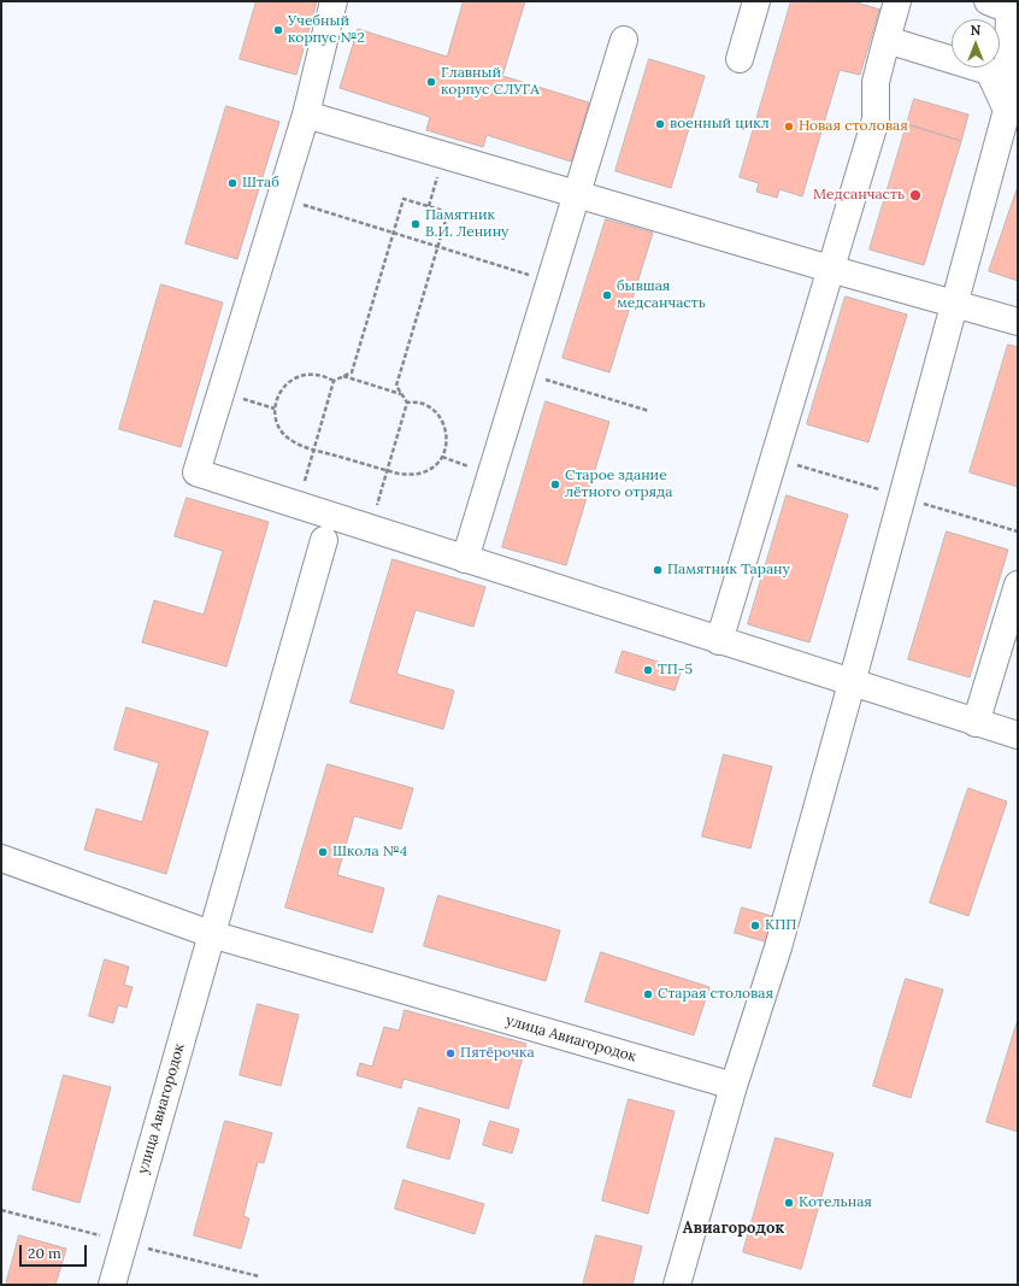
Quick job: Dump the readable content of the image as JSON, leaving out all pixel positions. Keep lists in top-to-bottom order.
{
  "streets": {
    "street": ["улица Авиагородок"]
  },
  "districts": ["Авиагородок"],
  "places": [
    "Учебный корпус №2",
    "Главный корпус СЛУГА",
    "военный цикл",
    "Новая столовая",
    "Штаб",
    "Медсанчасть",
    "Памятник В.И. Ленину",
    "бывшая медсанчасть",
    "Старое здание лётного отряда",
    "Памятник Тарану",
    "ТП-5",
    "Школа №4",
    "КПП",
    "Старая столовая",
    "Пятёрочка",
    "Котельная"
  ],
  "scale_bar": "20 m",
  "north": "top"
}
